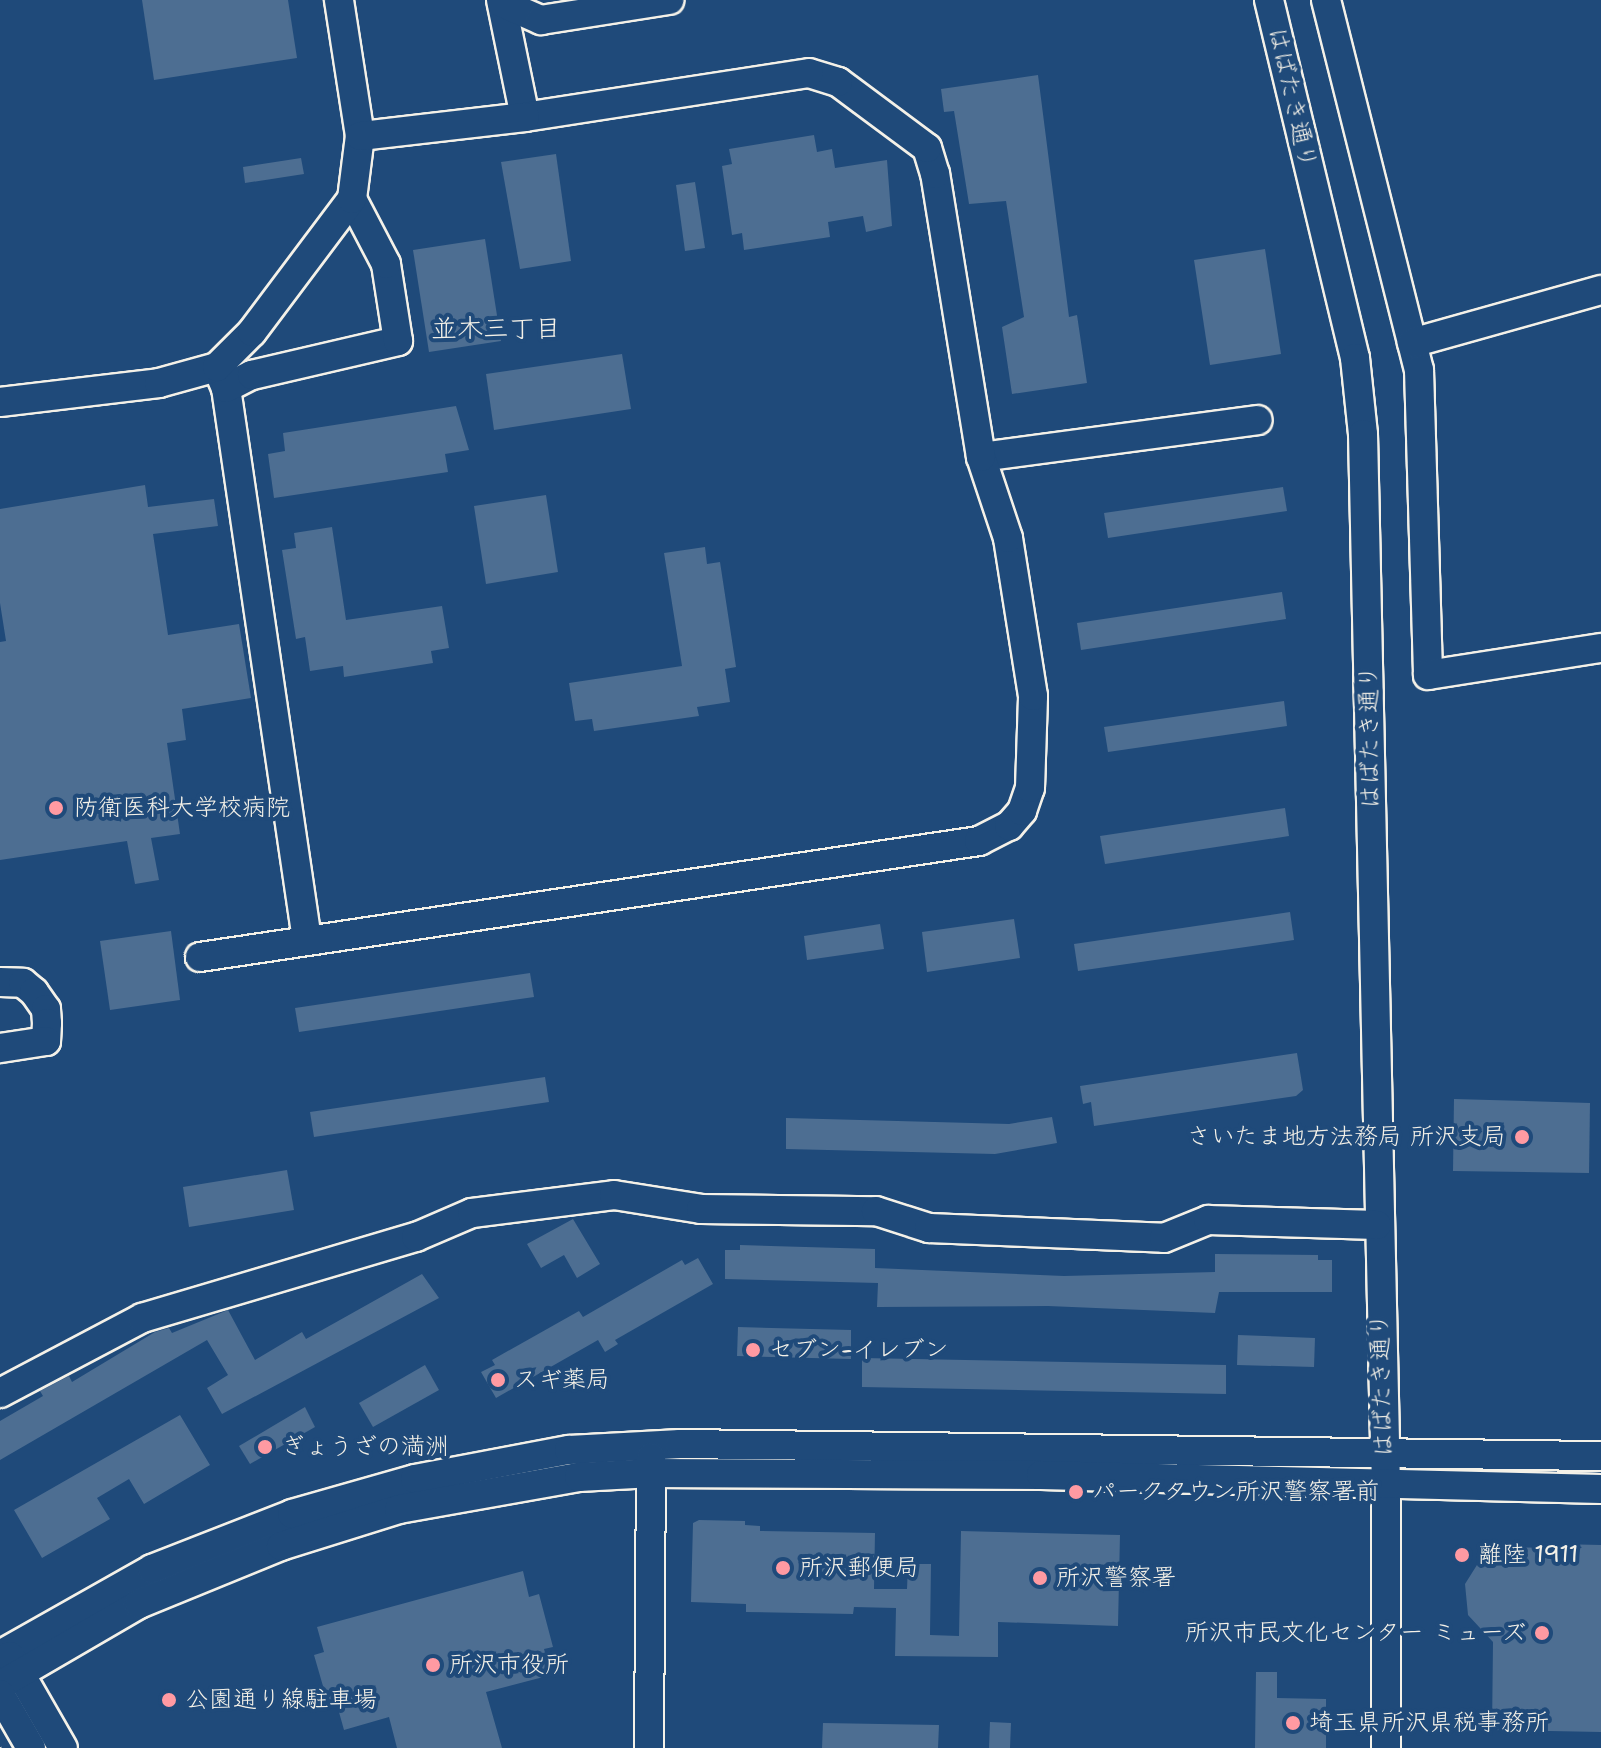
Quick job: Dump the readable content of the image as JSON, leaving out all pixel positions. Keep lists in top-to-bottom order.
{
  "streets": {
    "street": ["はばたき通り"]
  },
  "districts": ["並木三丁目"],
  "places": [
    "防衛医科大学校病院",
    "さいたま地方法務局 所沢支局",
    "セブン-イレブン",
    "スギ薬局",
    "ぎょうざの満洲",
    "パークタウン所沢警察署前",
    "離陸 1911",
    "所沢郵便局",
    "所沢警察署",
    "所沢市民文化センター ミューズ",
    "所沢市役所",
    "公園通り線駐車場",
    "埼玉県所沢県税事務所"
  ]
}
